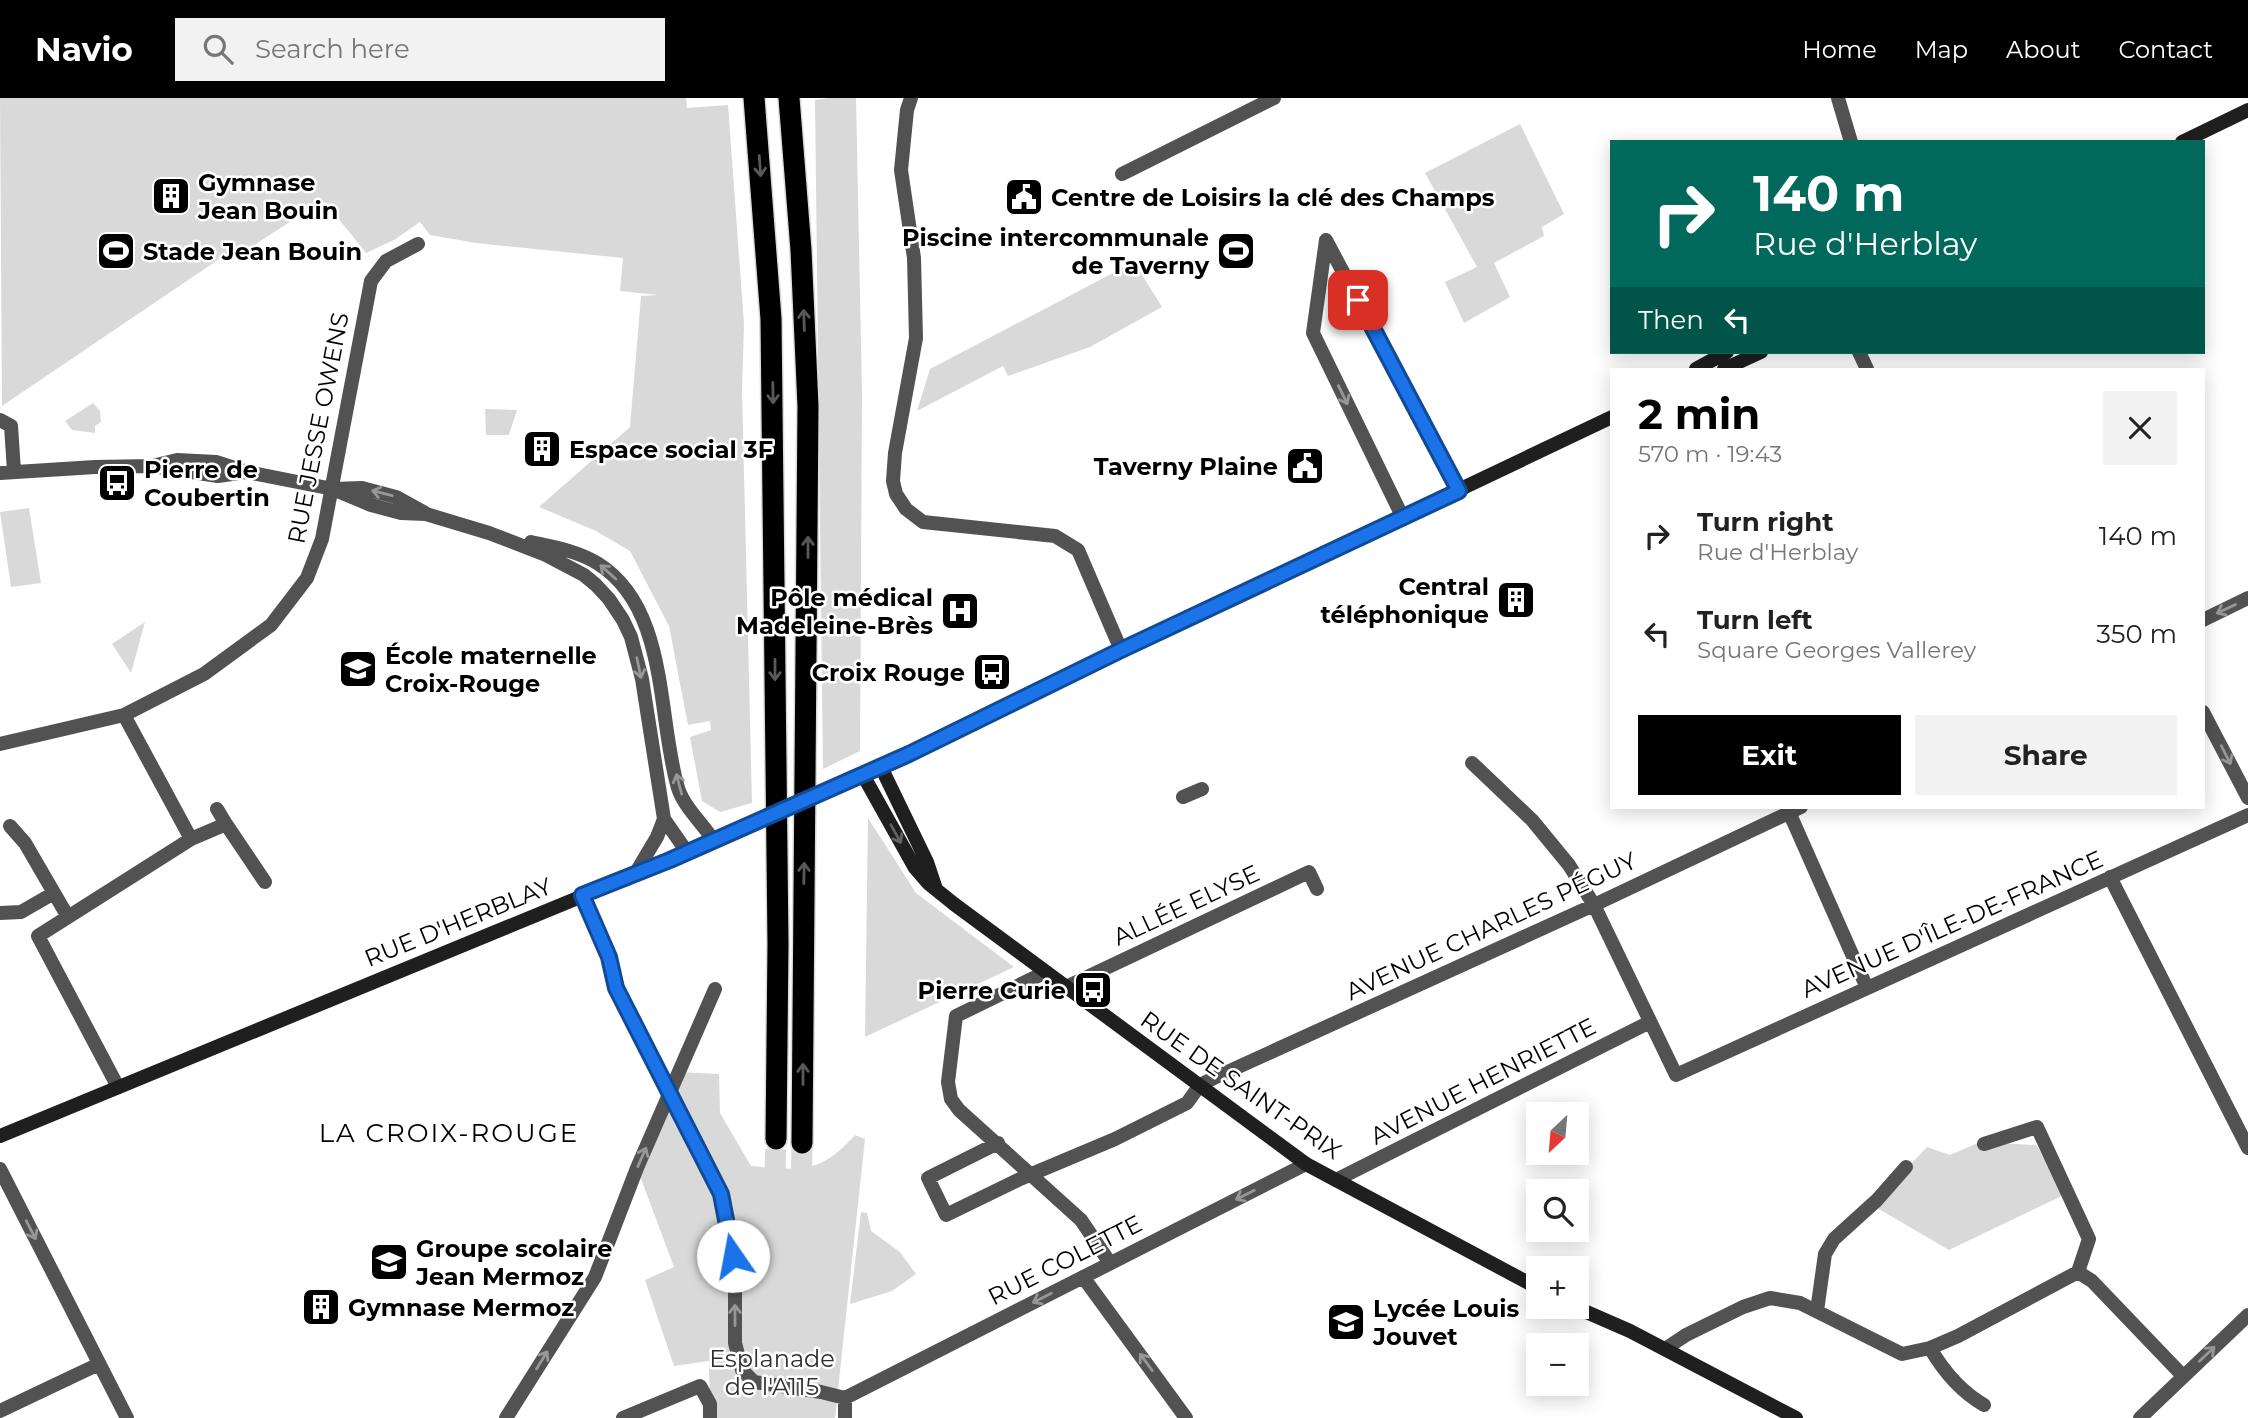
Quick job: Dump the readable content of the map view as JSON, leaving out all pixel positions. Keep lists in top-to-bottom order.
{
  "streets": {
    "main road": ["RUE D'HERBLAY", "RUE DE SAINT-PRIX"],
    "street": [
      "RUE JESSE OWENS",
      "ALLÉE ELYSE",
      "AVENUE D'ÎLE-DE-FRANCE",
      "AVENUE CHARLES PÉGUY",
      "AVENUE HENRIETTE",
      "RUE COLETTE"
    ]
  },
  "crossings": [
    ["ALLÉE ELYSE", "RUE DE SAINT-PRIX"],
    ["RUE D'HERBLAY", "RUE DE SAINT-PRIX"],
    ["AVENUE D'ÎLE-DE-FRANCE", "AVENUE HENRIETTE"],
    ["AVENUE CHARLES PÉGUY", "RUE DE SAINT-PRIX"],
    ["AVENUE HENRIETTE", "RUE DE SAINT-PRIX"],
    ["RUE DE SAINT-PRIX", "RUE COLETTE"]
  ],
  "one_way": ["RUE COLETTE"],
  "districts": ["LA CROIX-ROUGE"],
  "parks": ["Esplanade de l'A115"],
  "places": {
    "building": [
      "Gymnase Jean Bouin",
      "Espace social 3F",
      "Central téléphonique",
      "Gymnase Mermoz"
    ],
    "public building": ["Centre de Loisirs la clé des Champs", "Taverny Plaine"],
    "sports": ["Stade Jean Bouin", "Piscine intercommunale de Taverny"],
    "bus stop": ["Pierre de Coubertin", "Croix Rouge", "Pierre Curie"],
    "hospital": ["Pôle médical Madeleine-Brès"],
    "school or university": ["École maternelle Croix-Rouge", "Groupe scolaire Jean Mermoz", "Lycée Louis Jouvet"]
  },
  "north": "bottom left",
  "page": {
    "header": "Navio",
    "search": "Search here",
    "nav": [
      "Home",
      "Map",
      "About",
      "Contact"
    ],
    "turn": ["140 m", "Rue d'Herblay"],
    "then": "Then",
    "heading": ["2 min", "570 m · 19:43"],
    "list": [
      {
        "name": "Turn right",
        "note": "Rue d'Herblay",
        "value": "140 m"
      },
      {
        "name": "Turn left",
        "note": "Square Georges Vallerey",
        "value": "350 m"
      }
    ],
    "buttons": ["Exit", "Share"],
    "map_buttons": ["+", "−"]
  }
}
